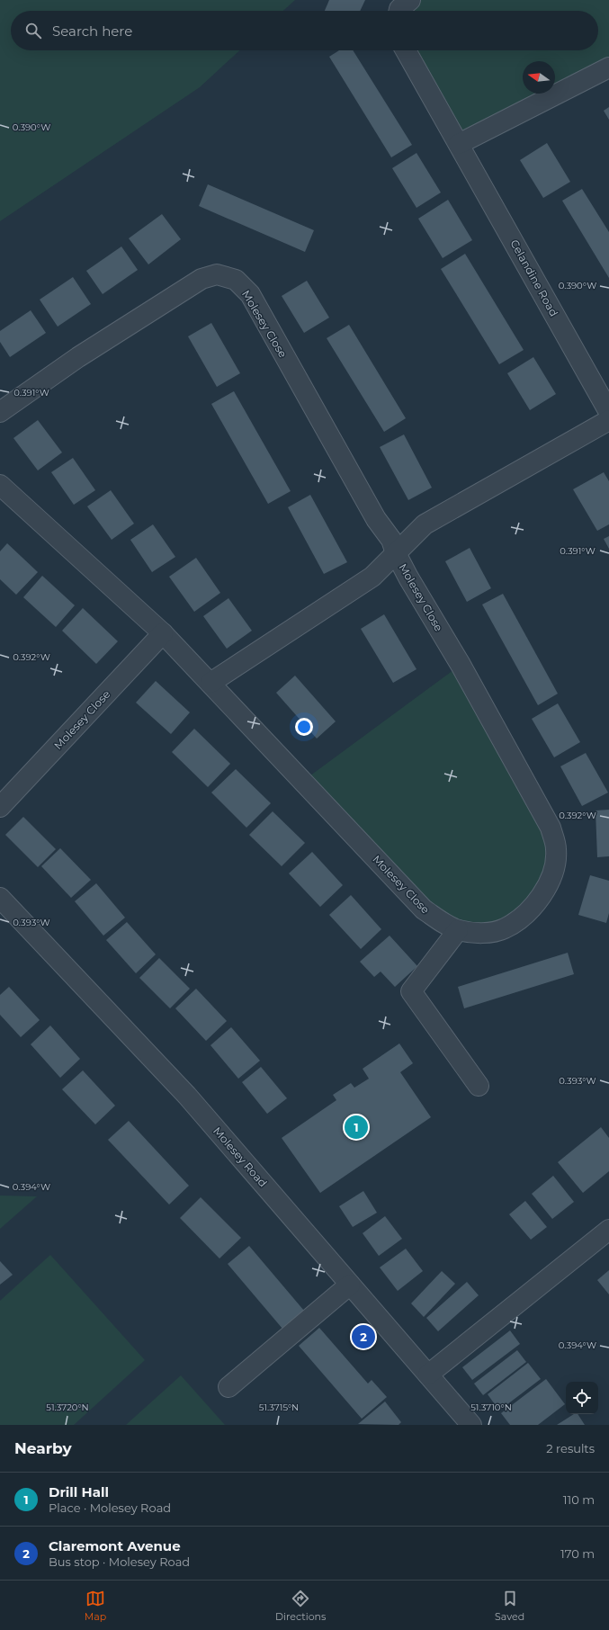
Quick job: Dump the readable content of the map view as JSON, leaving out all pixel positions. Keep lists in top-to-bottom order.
{
  "streets": {
    "street": ["Celandine Road", "Molesey Close", "Molesey Road"]
  },
  "north": "left",
  "page": {
    "search": "Search here",
    "pins": ["1", "2"],
    "heading": ["Nearby", "2 results"],
    "list": [
      {
        "mark": "1",
        "name": "Drill Hall",
        "note": "Place · Molesey Road",
        "value": "110 m"
      },
      {
        "mark": "2",
        "name": "Claremont Avenue",
        "note": "Bus stop · Molesey Road",
        "value": "170 m"
      }
    ],
    "nav": ["Map", "Directions", "Saved"]
  },
  "coordinates": [
    "0.390°W",
    "0.391°W",
    "0.392°W",
    "0.393°W",
    "0.394°W",
    "51.3720°N",
    "51.3715°N",
    "51.3710°N"
  ]
}
